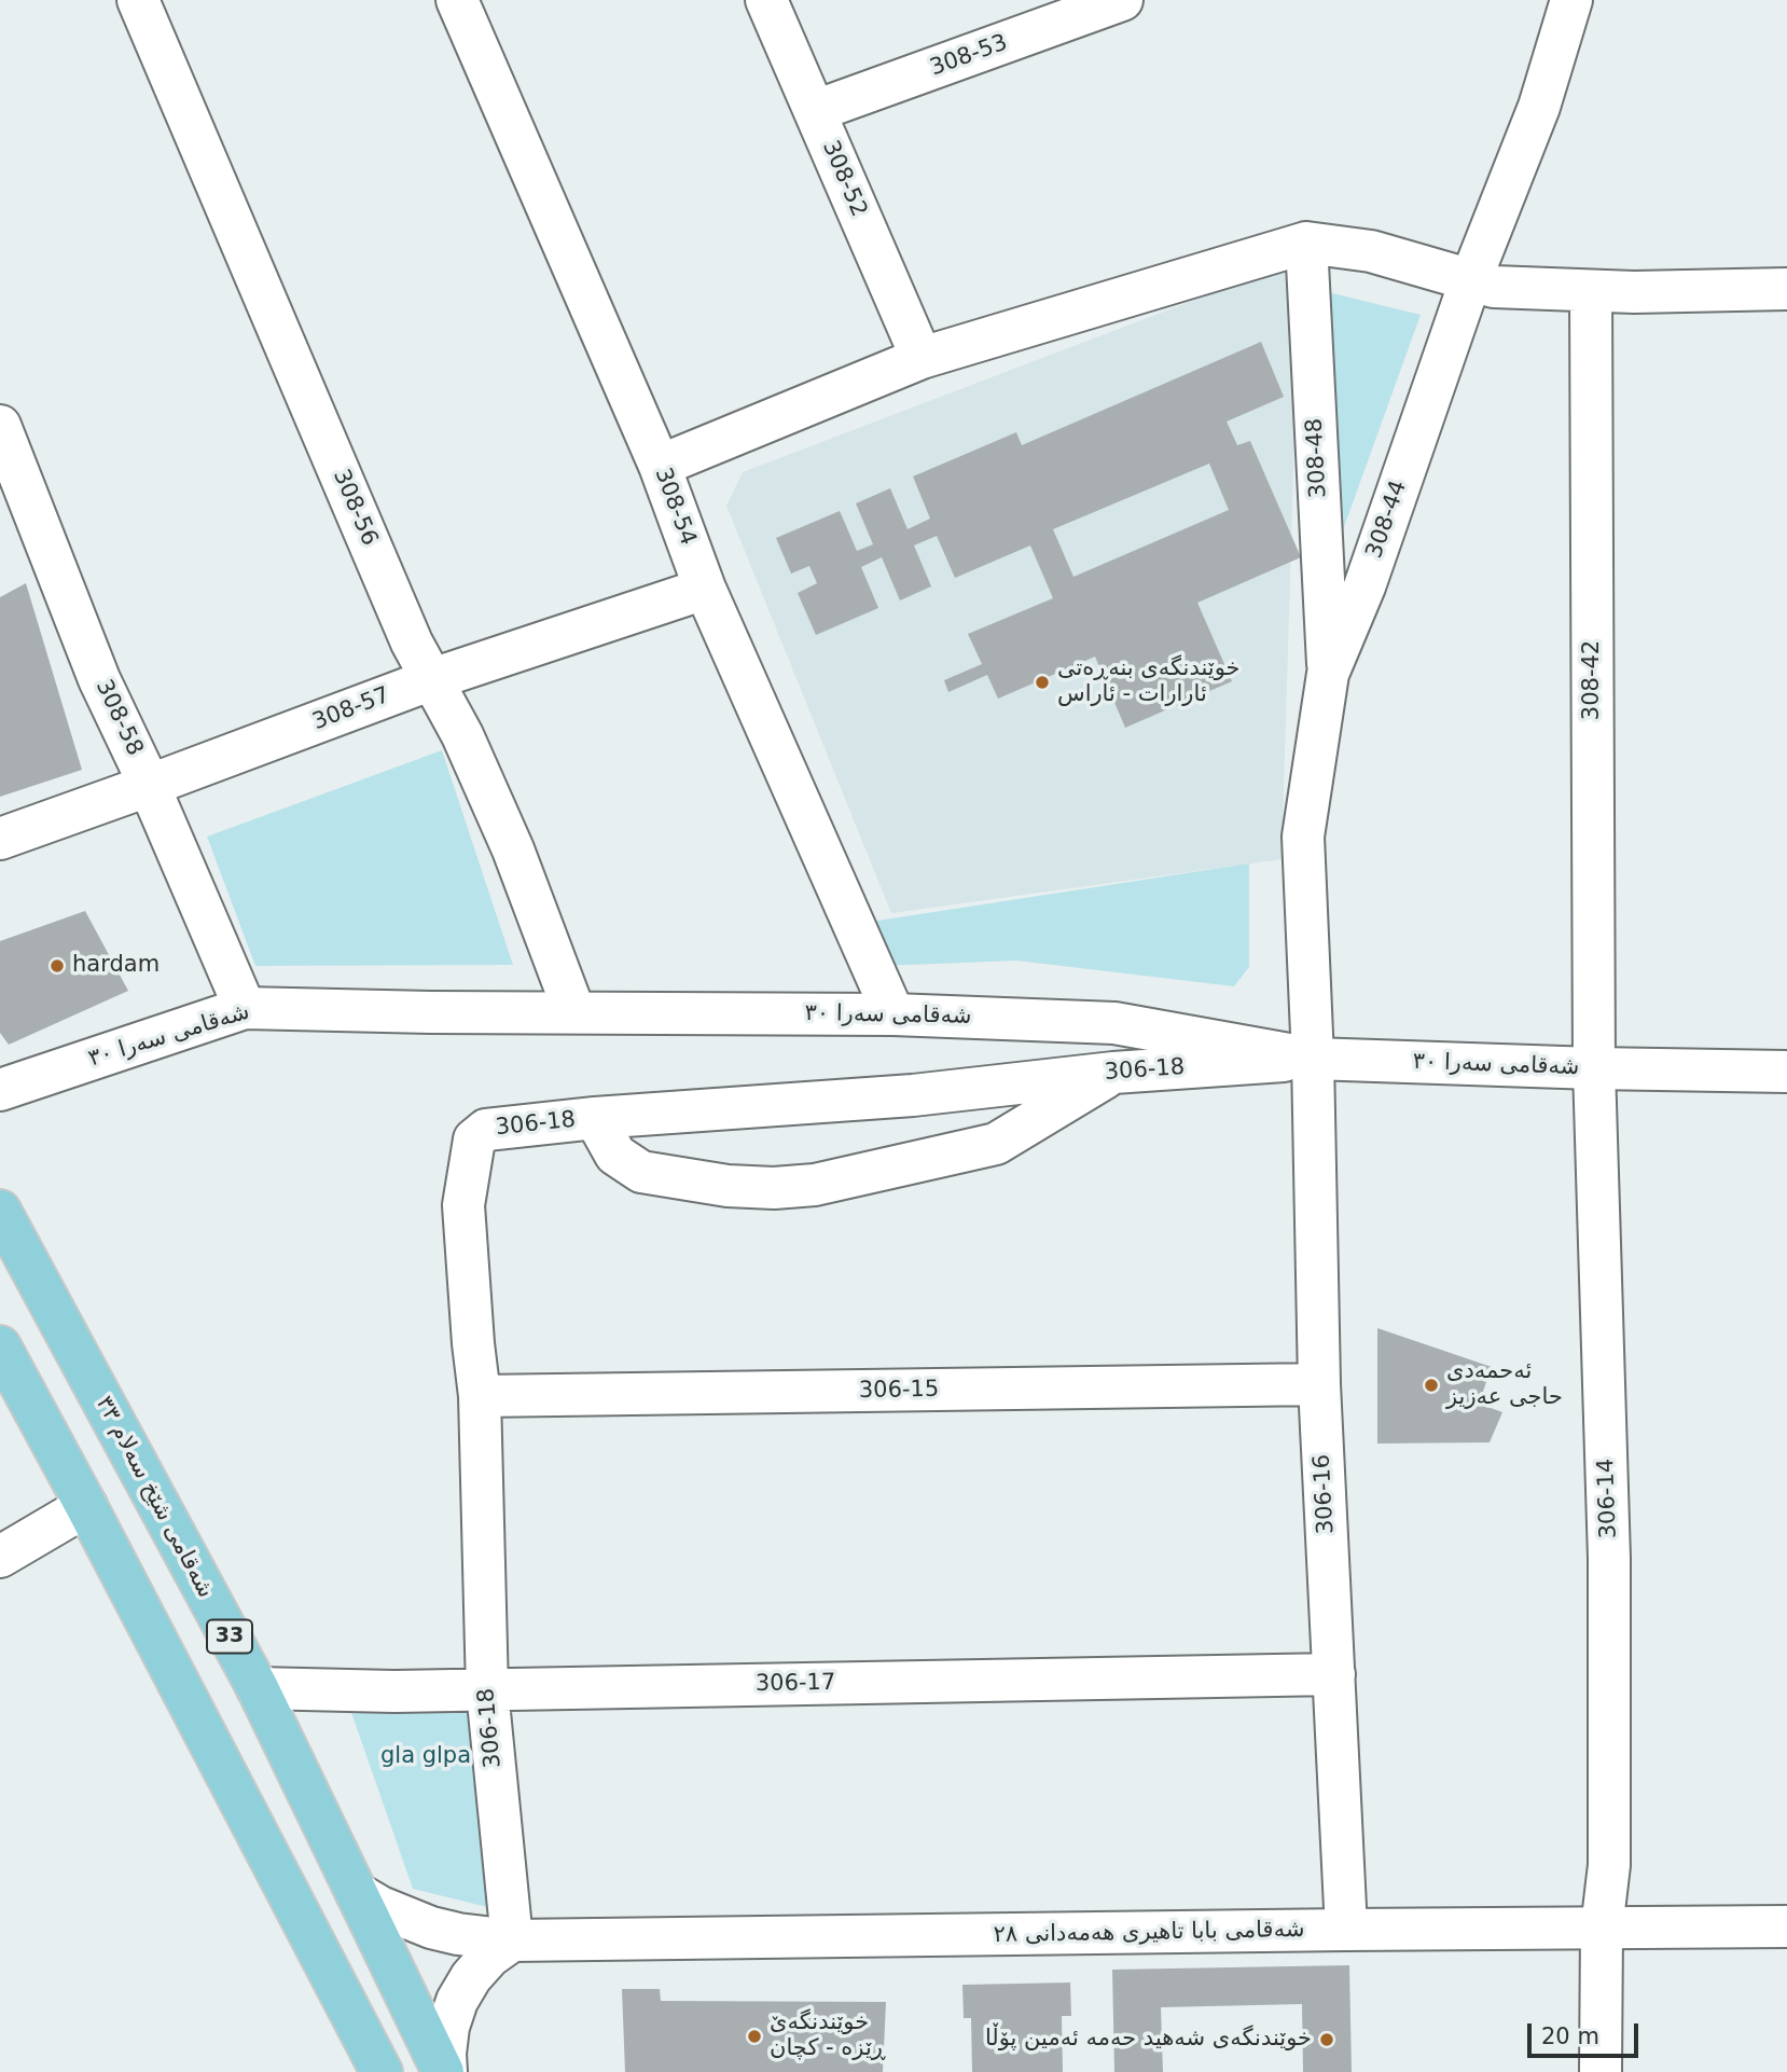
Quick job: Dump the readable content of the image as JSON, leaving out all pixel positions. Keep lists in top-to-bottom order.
{
  "streets": {
    "main road": ["شەقامی شێخ سەلام ٣٣", "33"],
    "street": [
      "308-53",
      "308-52",
      "308-48",
      "308-54",
      "308-56",
      "308-44",
      "308-42",
      "308-57",
      "308-58",
      "شەقامی سەرا ٣٠",
      "306-18",
      "306-15",
      "306-16",
      "306-14",
      "306-17",
      "شەقامی بابا تاهیری هەمەدانی ٢٨"
    ]
  },
  "crossings": [
    ["308-53", "308-52"],
    ["308-48", "308-44"],
    ["308-54", "308-57"],
    ["308-54", "شەقامی سەرا ٣٠"],
    ["308-56", "308-57"],
    ["308-56", "شەقامی سەرا ٣٠"],
    ["308-44", "شەقامی سەرا ٣٠"],
    ["308-44", "306-18"],
    ["308-44", "306-16"],
    ["308-42", "شەقامی سەرا ٣٠"],
    ["308-42", "306-14"],
    ["308-57", "308-58"],
    ["308-58", "شەقامی سەرا ٣٠"],
    ["شەقامی سەرا ٣٠", "306-18"],
    ["شەقامی سەرا ٣٠", "306-16"],
    ["شەقامی سەرا ٣٠", "306-14"],
    ["306-18", "306-15"],
    ["306-18", "306-16"],
    ["306-18", "306-17"],
    ["306-18", "شەقامی بابا تاهیری هەمەدانی ٢٨"],
    ["306-15", "306-16"],
    ["306-16", "306-17"],
    ["306-16", "شەقامی بابا تاهیری هەمەدانی ٢٨"],
    ["شەقامی شێخ سەلام ٣٣", "306-17"],
    ["شەقامی شێخ سەلام ٣٣", "شەقامی بابا تاهیری هەمەدانی ٢٨"],
    ["306-14", "شەقامی بابا تاهیری هەمەدانی ٢٨"]
  ],
  "parks": ["gla glpa"],
  "places": [
    "خوێندنگەی بنەڕەتی ئارارات - ئاراس",
    "hardam",
    "ئەحمەدی حاجی عەزیز",
    "خوێندنگەێ ڕێزە - کچان",
    "خوێندنگەی شەهید حەمە ئەمین پۆڵا"
  ],
  "scale_bar": "20 m"
}
